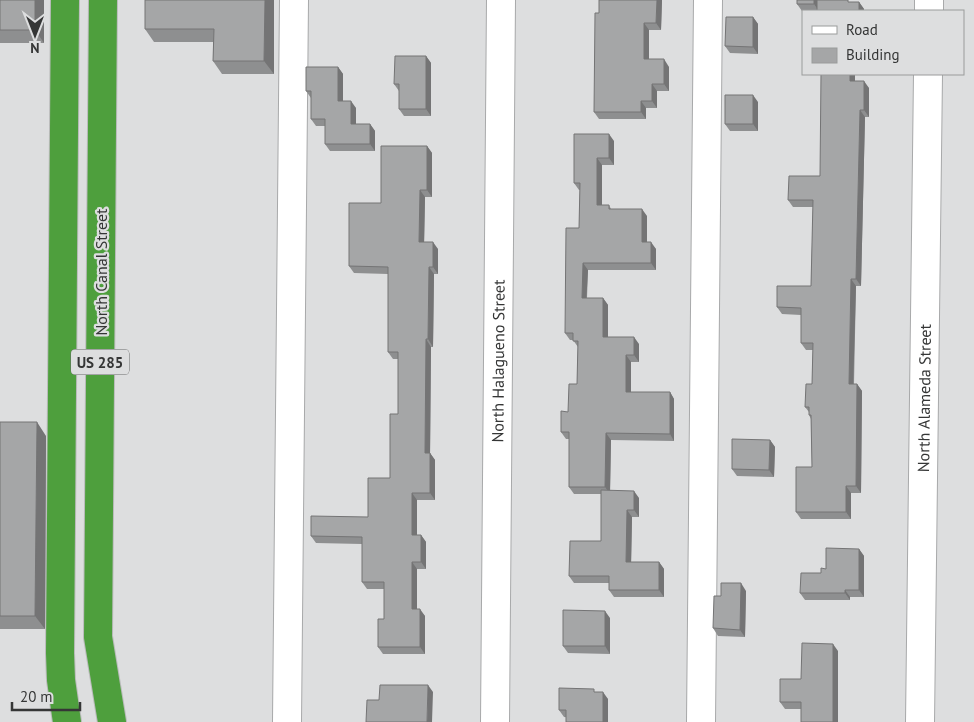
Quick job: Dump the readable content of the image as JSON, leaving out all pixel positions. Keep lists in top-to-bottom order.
{
  "streets": {
    "highway": ["North Canal Street", "US 285"],
    "street": ["North Halagueno Street", "North Alameda Street"]
  },
  "legend": ["Road", "Building"],
  "scale_bar": "20 m",
  "north": "bottom"
}
